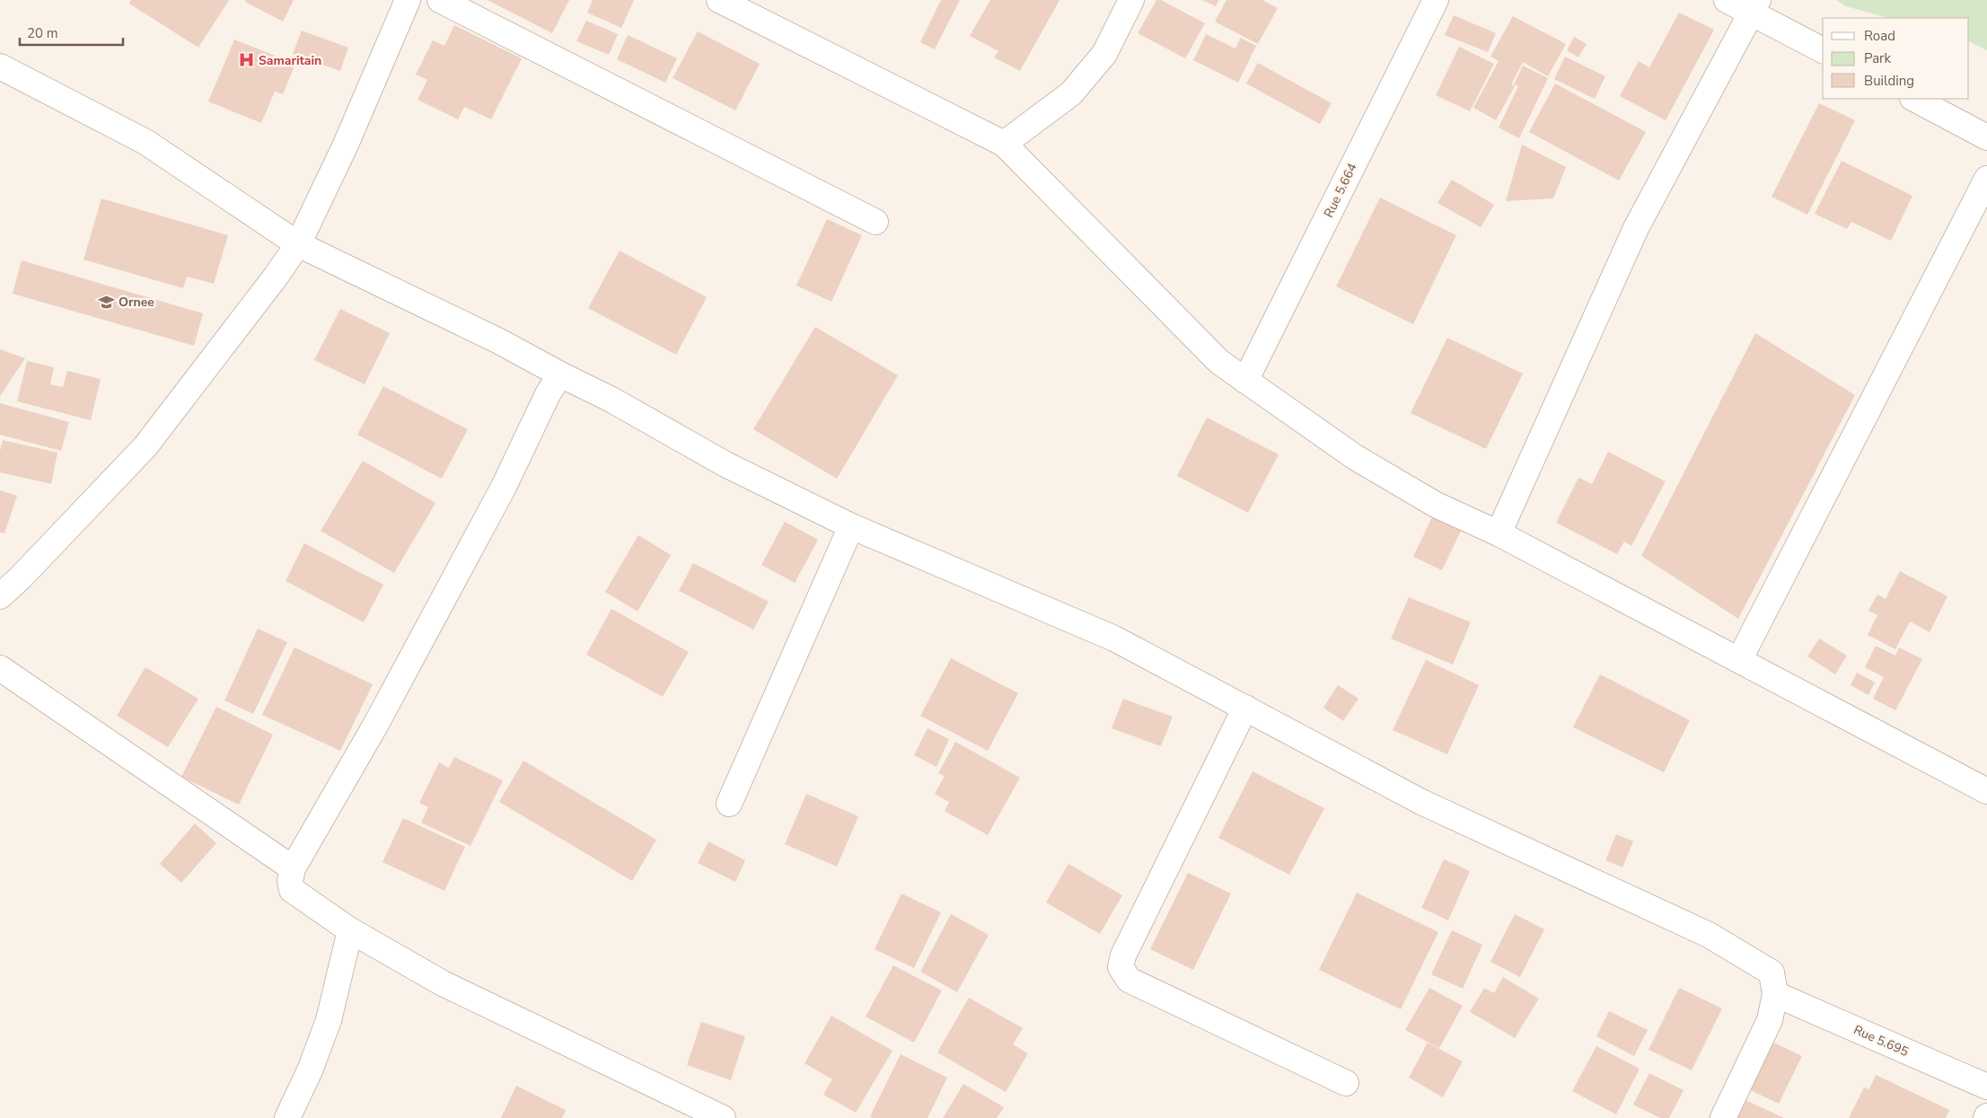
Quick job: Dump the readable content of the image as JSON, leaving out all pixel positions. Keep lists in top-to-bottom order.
{
  "streets": {
    "street": ["Rue 5.664", "Rue 5.695"]
  },
  "places": {
    "hospital": ["Samaritain"],
    "school or university": ["Ornee"]
  },
  "legend": ["Road", "Park", "Building"],
  "scale_bar": "20 m"
}
